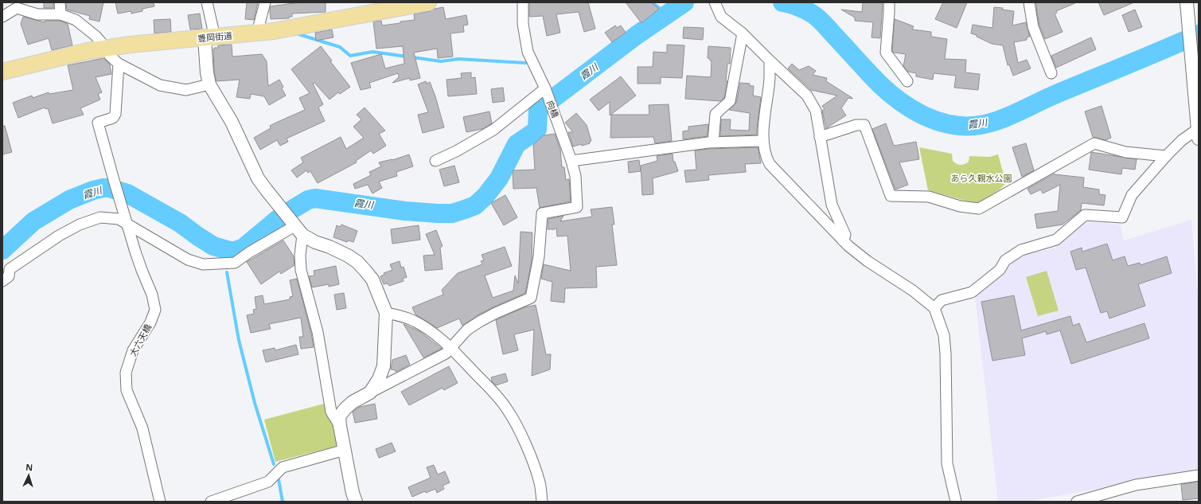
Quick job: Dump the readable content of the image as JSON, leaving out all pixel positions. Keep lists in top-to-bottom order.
{
  "streets": {
    "main road": ["豊岡街道"],
    "street": ["向橋", "大六天橋"]
  },
  "water": ["霞川"],
  "parks": ["あら久親水公園"],
  "north": "top"
}
